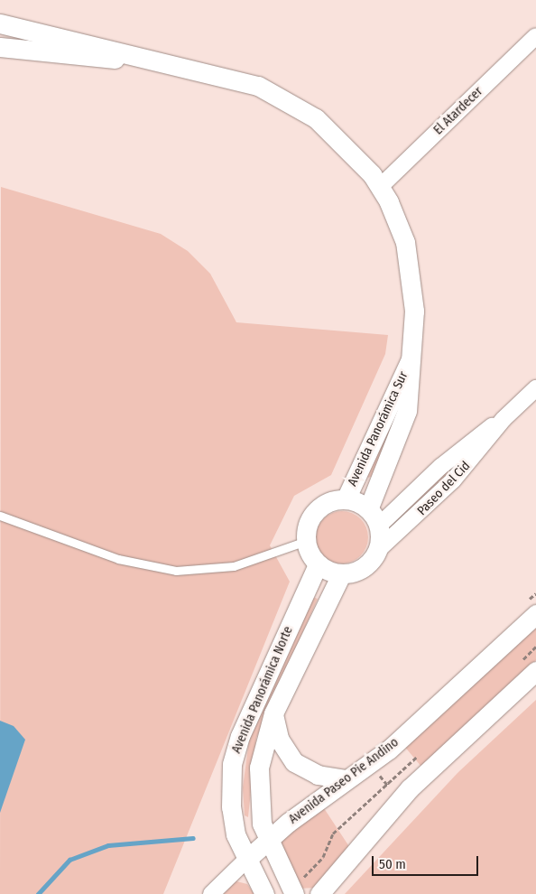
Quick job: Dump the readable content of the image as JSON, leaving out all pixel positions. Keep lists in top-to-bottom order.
{
  "streets": {
    "street": [
      "El Atardecer",
      "Avenida Panorámica Sur",
      "Paseo del Cid",
      "Avenida Panorámica Norte",
      "Avenida Paseo Pie Andino"
    ]
  },
  "crossings": [
    ["El Atardecer", "Avenida Panorámica Sur"],
    ["Avenida Panorámica Sur", "Paseo del Cid"],
    ["Avenida Panorámica Sur", "Avenida Panorámica Norte"],
    ["Paseo del Cid", "Avenida Panorámica Norte"],
    ["Avenida Panorámica Norte", "Avenida Paseo Pie Andino"]
  ],
  "scale_bar": "50 m"
}
